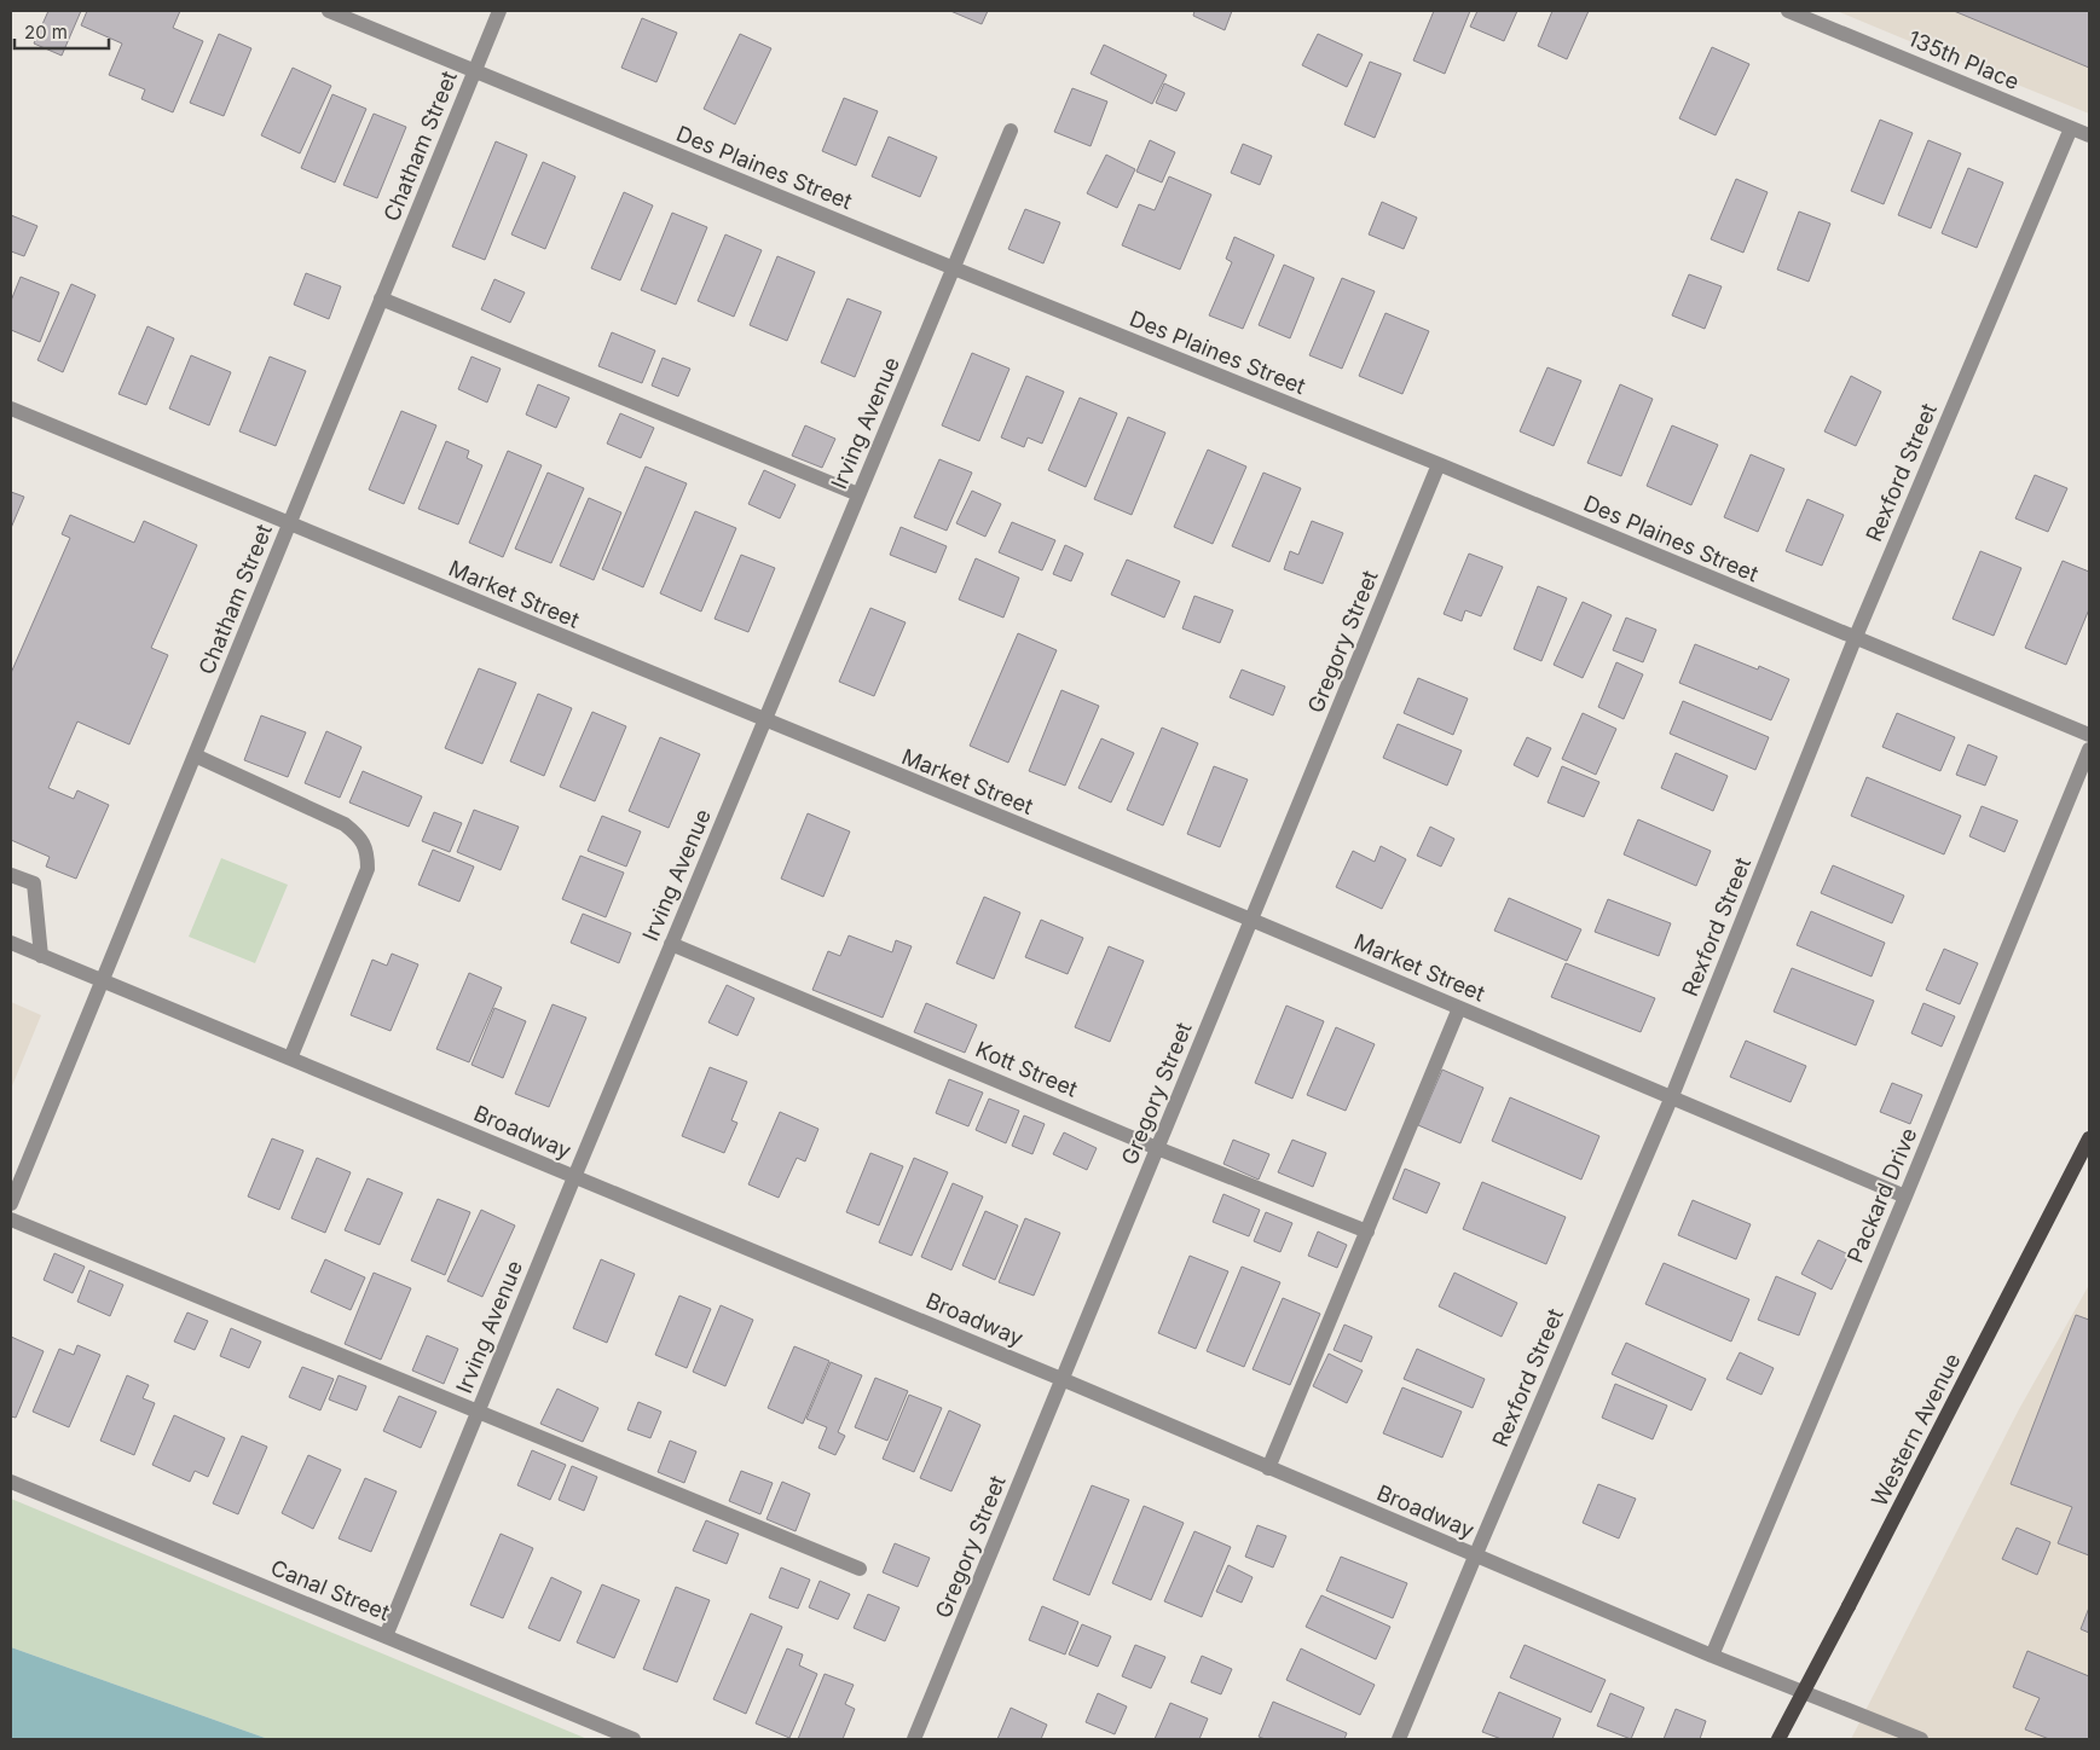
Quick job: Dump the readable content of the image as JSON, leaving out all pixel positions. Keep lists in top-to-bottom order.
{
  "streets": {
    "main road": ["Western Avenue"],
    "street": [
      "135th Place",
      "Chatham Street",
      "Des Plaines Street",
      "Irving Avenue",
      "Rexford Street",
      "Market Street",
      "Gregory Street",
      "Kott Street",
      "Broadway",
      "Packard Drive",
      "Canal Street"
    ]
  },
  "crossings": [
    ["135th Place", "Rexford Street"],
    ["Chatham Street", "Des Plaines Street"],
    ["Chatham Street", "Market Street"],
    ["Chatham Street", "Broadway"],
    ["Des Plaines Street", "Irving Avenue"],
    ["Des Plaines Street", "Rexford Street"],
    ["Des Plaines Street", "Gregory Street"],
    ["Irving Avenue", "Market Street"],
    ["Irving Avenue", "Kott Street"],
    ["Irving Avenue", "Broadway"],
    ["Irving Avenue", "Canal Street"],
    ["Rexford Street", "Market Street"],
    ["Rexford Street", "Broadway"],
    ["Market Street", "Gregory Street"],
    ["Market Street", "Packard Drive"],
    ["Gregory Street", "Kott Street"],
    ["Gregory Street", "Broadway"],
    ["Broadway", "Packard Drive"]
  ],
  "scale_bar": "20 m"
}
